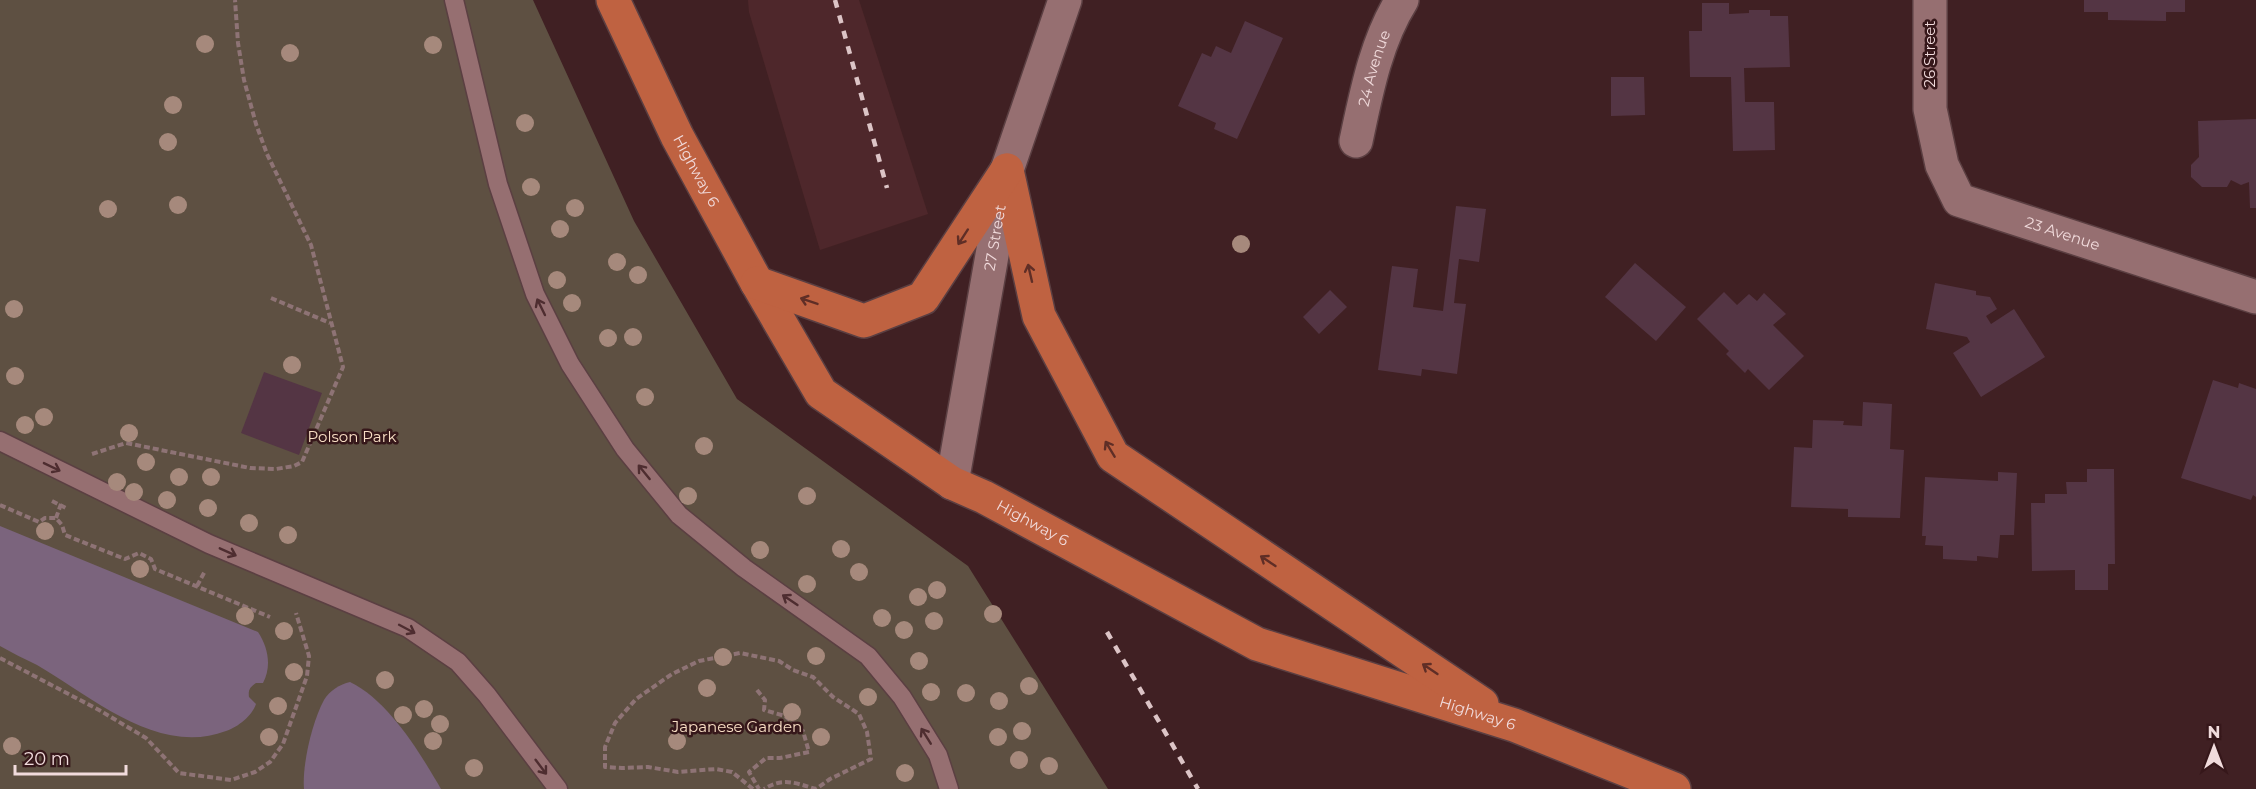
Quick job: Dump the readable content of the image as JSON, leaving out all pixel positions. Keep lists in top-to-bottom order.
{
  "streets": {
    "main road": ["Highway 6"],
    "street": [
      "26 Street",
      "24 Avenue",
      "23 Avenue",
      "27 Street"
    ]
  },
  "crossings": [
    ["26 Street", "23 Avenue"],
    ["Highway 6", "27 Street"]
  ],
  "parks": ["Polson Park", "Japanese Garden"],
  "scale_bar": "20 m",
  "north": "top"
}
